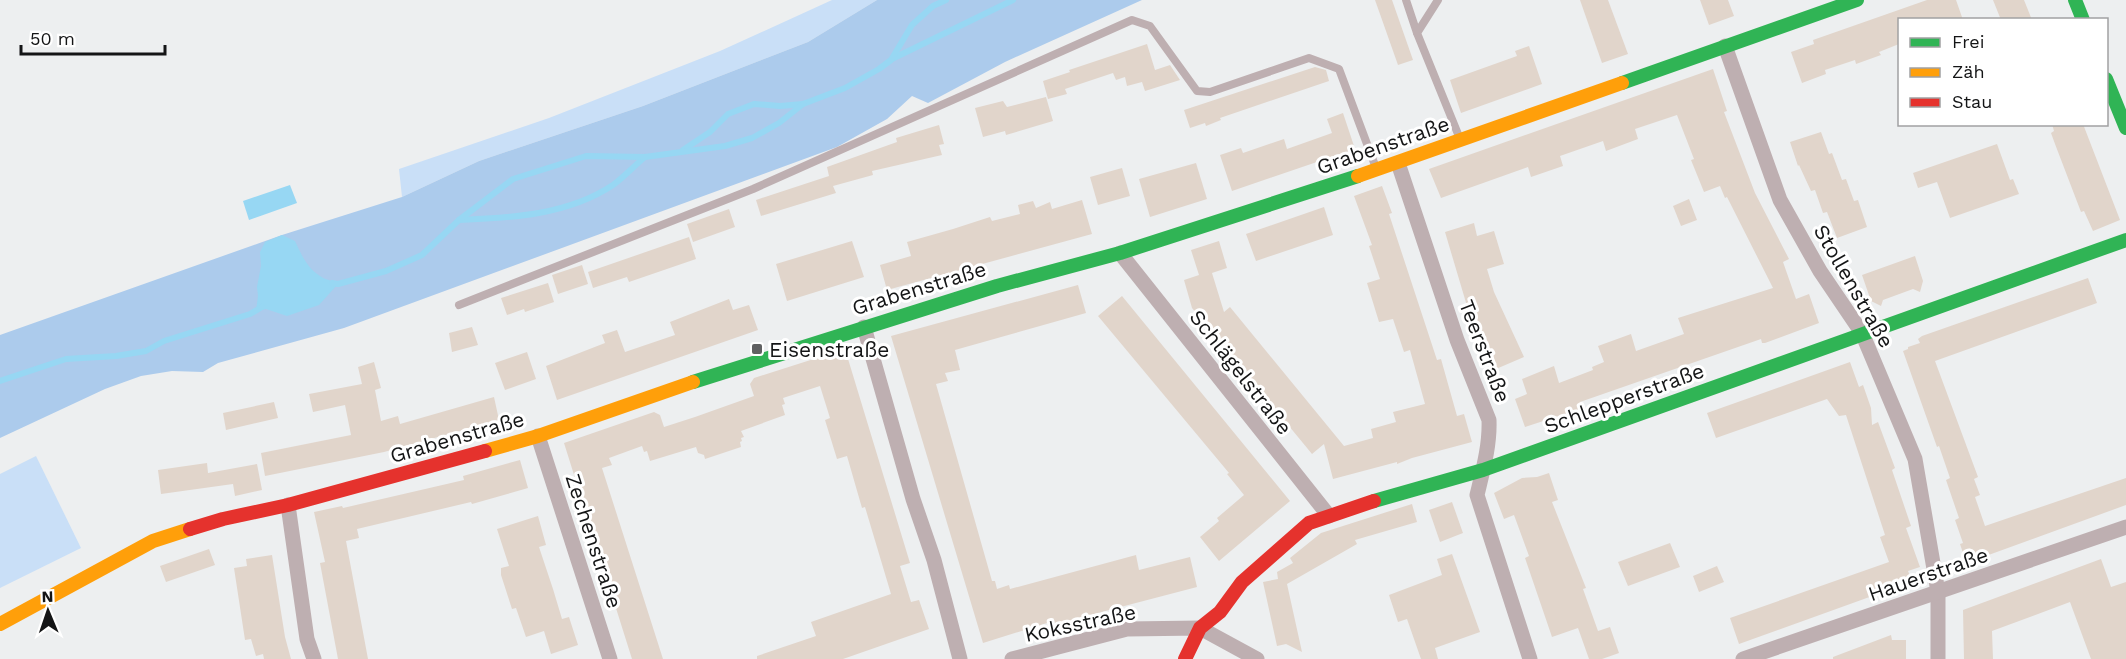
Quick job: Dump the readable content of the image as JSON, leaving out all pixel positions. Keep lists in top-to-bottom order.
{
  "streets": {
    "street": [
      "Grabenstraße",
      "Stollenstraße",
      "Teerstraße",
      "Schlägelstraße",
      "Schlepperstraße",
      "Zechenstraße",
      "Hauerstraße",
      "Koksstraße"
    ]
  },
  "crossings": [
    ["Grabenstraße", "Stollenstraße"],
    ["Grabenstraße", "Teerstraße"],
    ["Grabenstraße", "Schlägelstraße"],
    ["Grabenstraße", "Zechenstraße"],
    ["Stollenstraße", "Schlepperstraße"],
    ["Stollenstraße", "Hauerstraße"],
    ["Teerstraße", "Schlepperstraße"],
    ["Schlägelstraße", "Schlepperstraße"],
    ["Schlepperstraße", "Koksstraße"]
  ],
  "places": {
    "transit": ["Eisenstraße"]
  },
  "legend": ["Frei", "Zäh", "Stau"],
  "scale_bar": "50 m",
  "north": "top"
}
